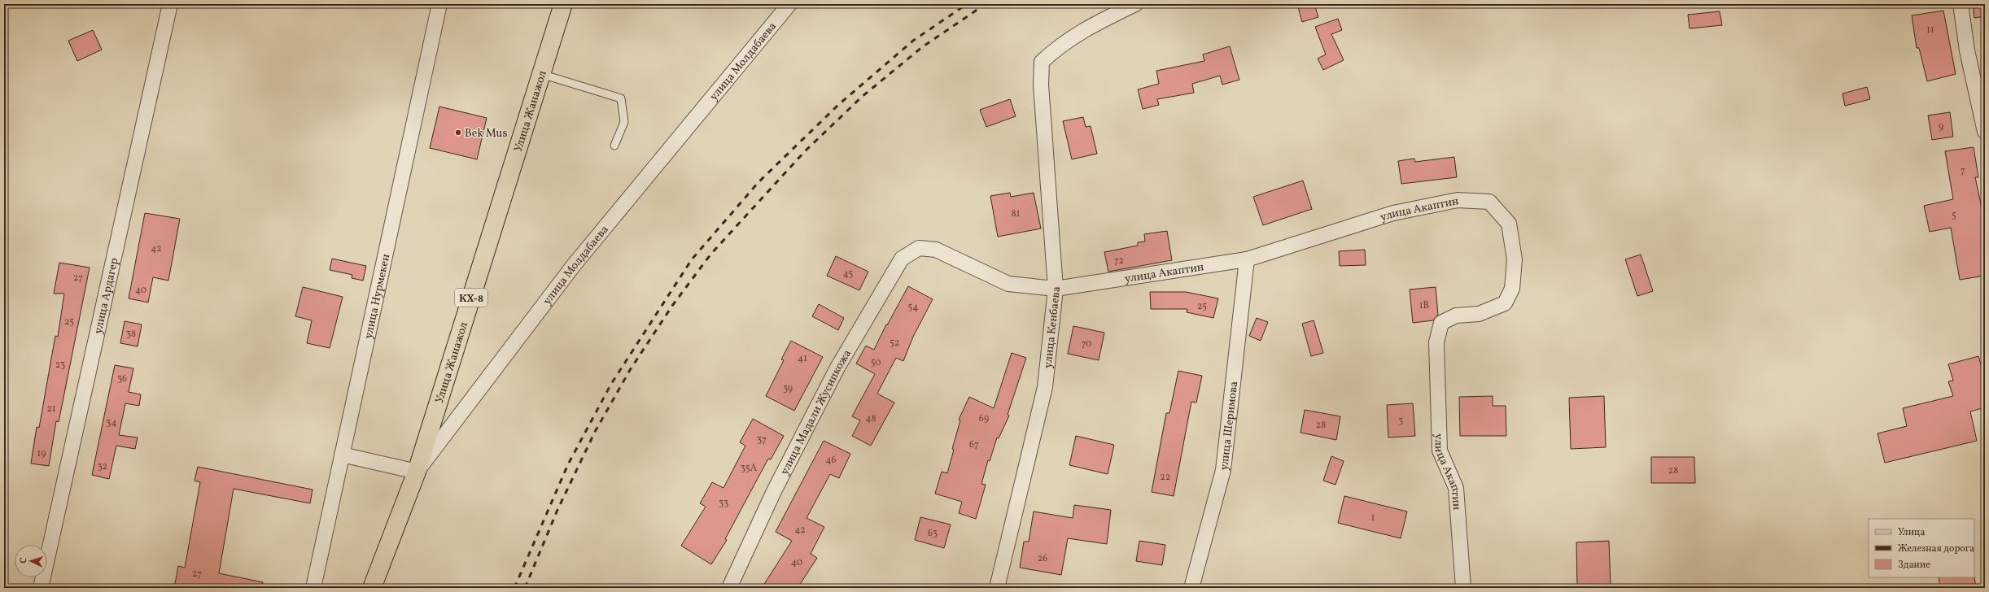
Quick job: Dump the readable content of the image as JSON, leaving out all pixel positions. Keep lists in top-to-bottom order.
{
  "streets": {
    "main road": ["Улица Жанажол", "КХ-8"],
    "street": [
      "улица Молдабаева",
      "улица Акаптин",
      "улица Ардагер",
      "улица Нурмекен",
      "улица Кенбаева",
      "улица Мадали Жусипкожа",
      "улица Шеримова"
    ]
  },
  "crossings": [
    ["улица Молдабаева", "Улица Жанажол"],
    ["улица Акаптин", "улица Кенбаева"],
    ["улица Акаптин", "улица Мадали Жусипкожа"],
    ["улица Акаптин", "улица Шеримова"]
  ],
  "places": ["Bek Mus"],
  "house_numbers": [
    "11",
    "9",
    "7",
    "81",
    "5",
    "42",
    "72",
    "45",
    "27",
    "40",
    "1В",
    "25",
    "54",
    "25",
    "38",
    "52",
    "70",
    "41",
    "50",
    "23",
    "36",
    "39",
    "21",
    "48",
    "69",
    "3",
    "34",
    "28",
    "37",
    "67",
    "19",
    "46",
    "32",
    "35А",
    "28",
    "22",
    "33",
    "1",
    "42",
    "63",
    "26",
    "40",
    "27"
  ],
  "legend": ["Улица", "Железная дорога", "Здание"],
  "north": "left"
}
